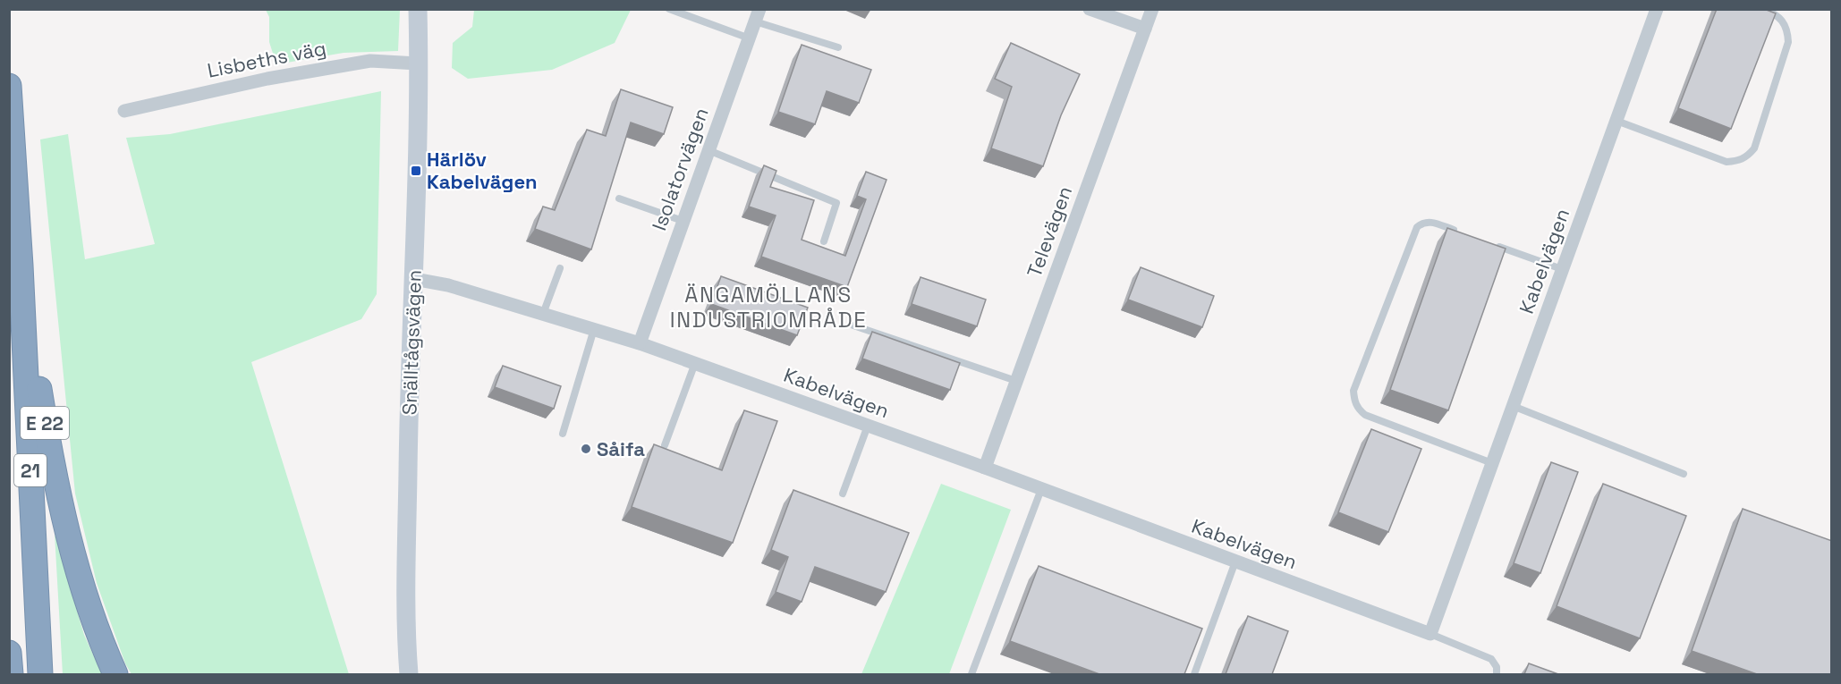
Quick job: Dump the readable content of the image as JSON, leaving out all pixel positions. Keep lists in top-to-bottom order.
{
  "streets": {
    "highway": ["E 22", "21"],
    "street": [
      "Lisbeths väg",
      "Isolatorvägen",
      "Televägen",
      "Kabelvägen",
      "Snälltågsvägen"
    ]
  },
  "crossings": [
    ["Lisbeths väg", "Snälltågsvägen"],
    ["Isolatorvägen", "Kabelvägen"],
    ["Televägen", "Kabelvägen"],
    ["Kabelvägen", "Snälltågsvägen"],
    ["E 22", "21"]
  ],
  "districts": ["ÄNGAMÖLLANS INDUSTRIOMRÅDE"],
  "places": {
    "transit": ["Härlöv Kabelvägen"],
    "other": ["Såifa"]
  }
}
